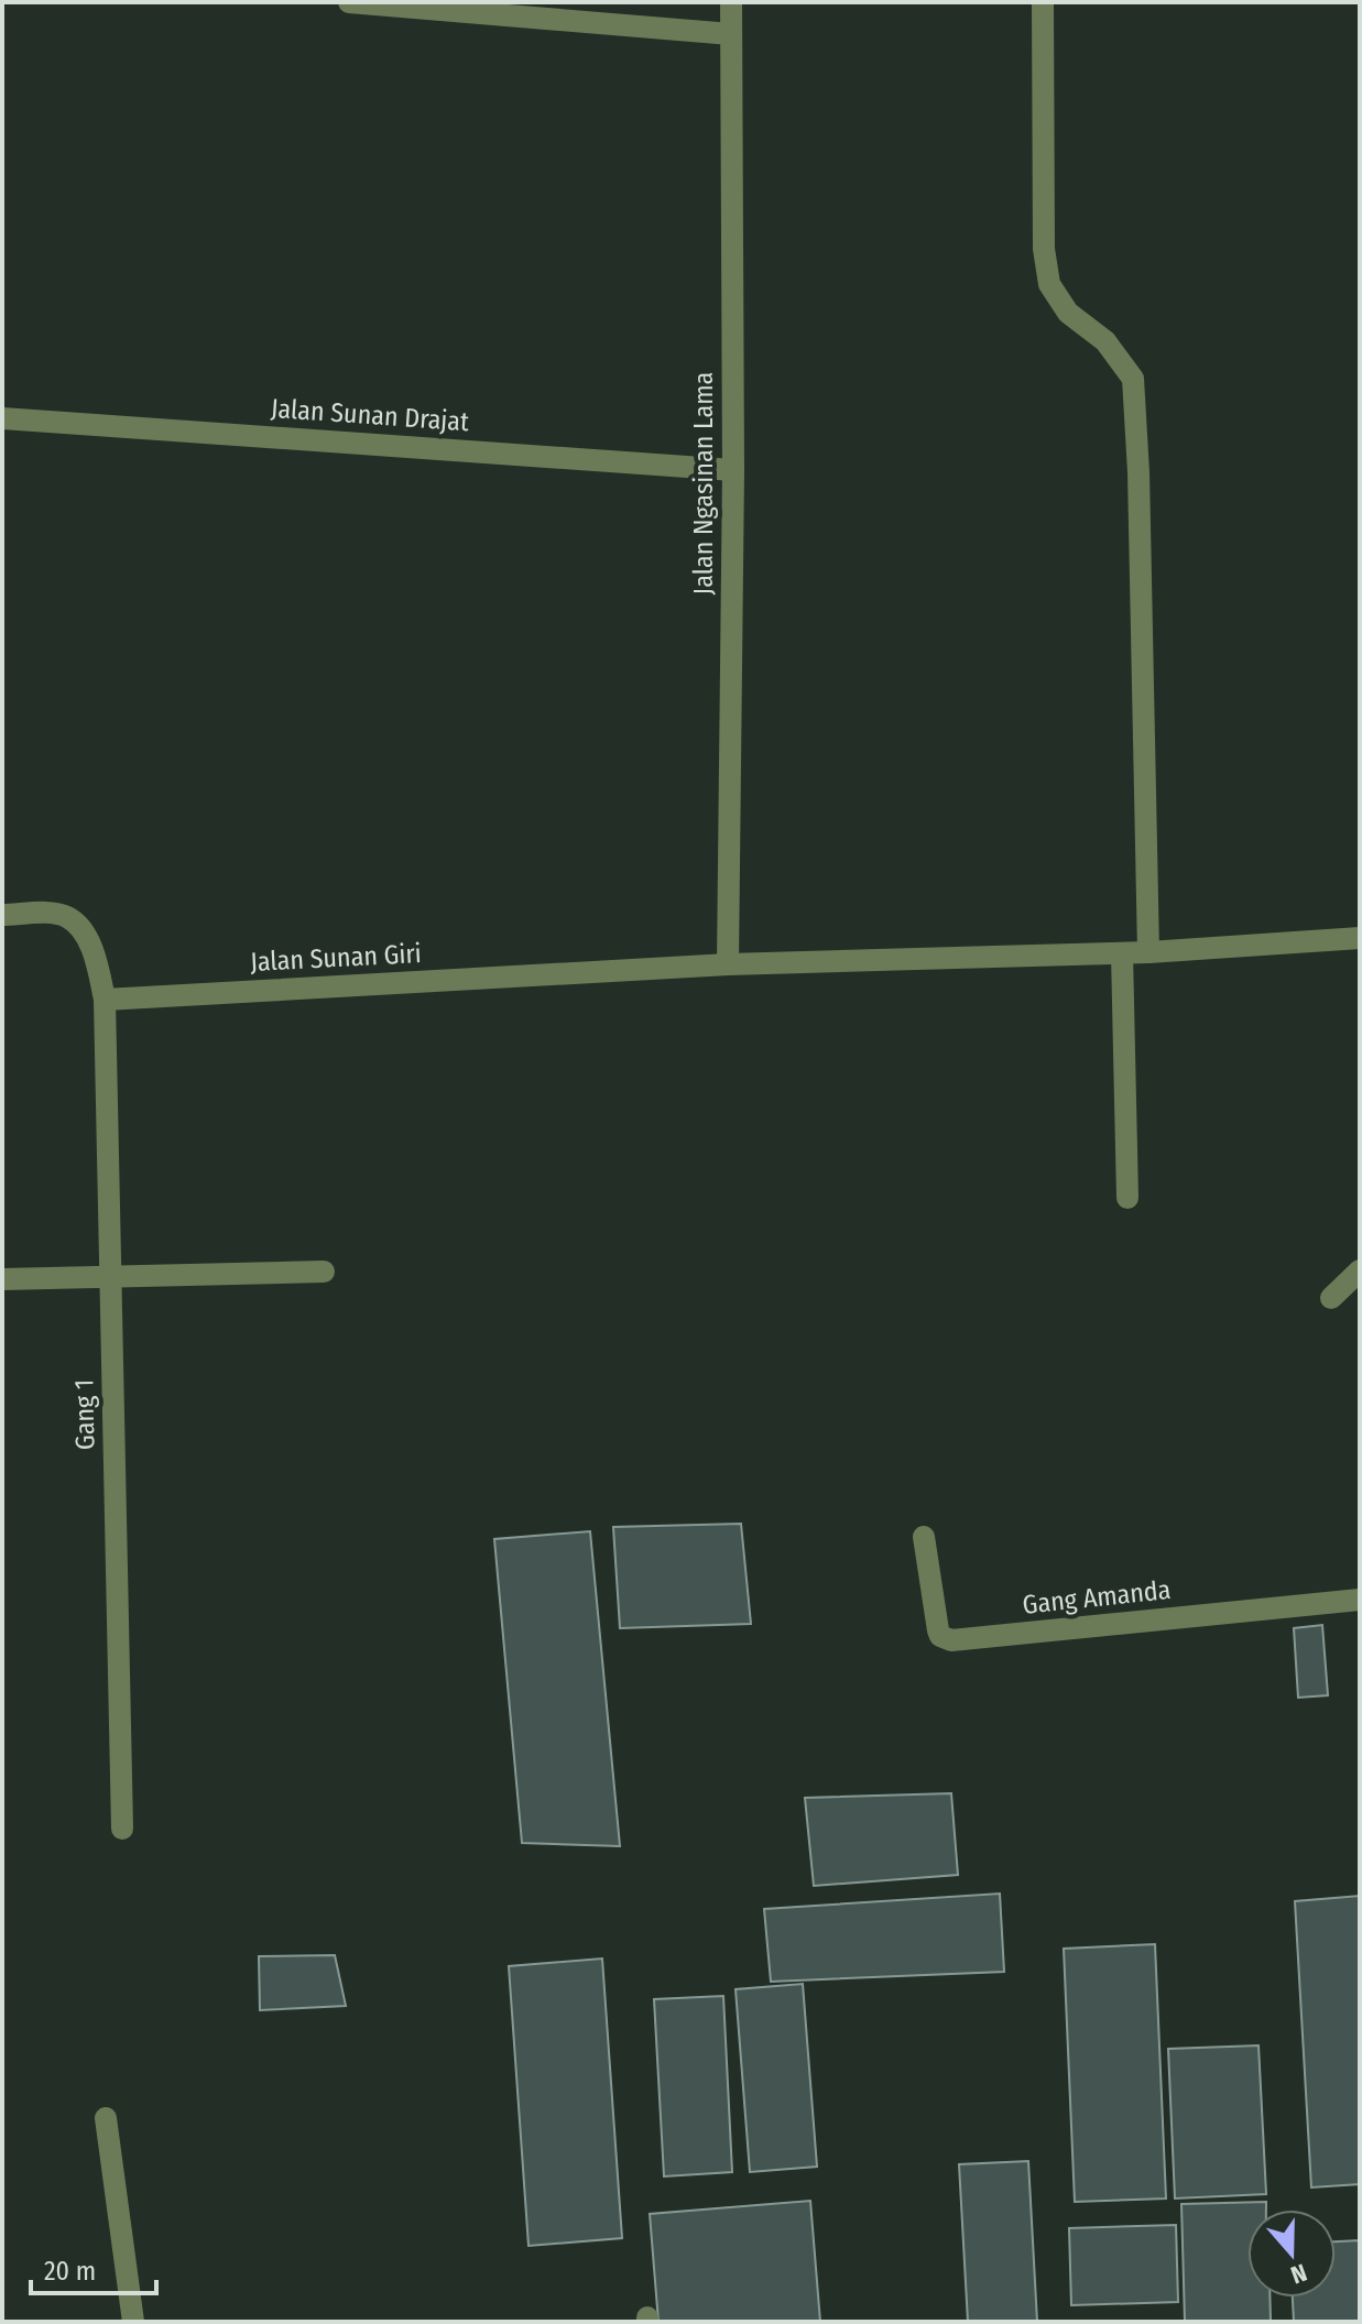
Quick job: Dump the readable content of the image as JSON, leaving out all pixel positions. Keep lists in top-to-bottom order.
{
  "streets": {
    "street": [
      "Jalan Sunan Drajat",
      "Jalan Ngasinan Lama",
      "Jalan Sunan Giri",
      "Gang 1",
      "Gang Amanda"
    ]
  },
  "crossings": [
    ["Jalan Sunan Drajat", "Jalan Ngasinan Lama"],
    ["Jalan Ngasinan Lama", "Jalan Sunan Giri"],
    ["Jalan Sunan Giri", "Gang 1"]
  ],
  "scale_bar": "20 m",
  "north": "bottom"
}
